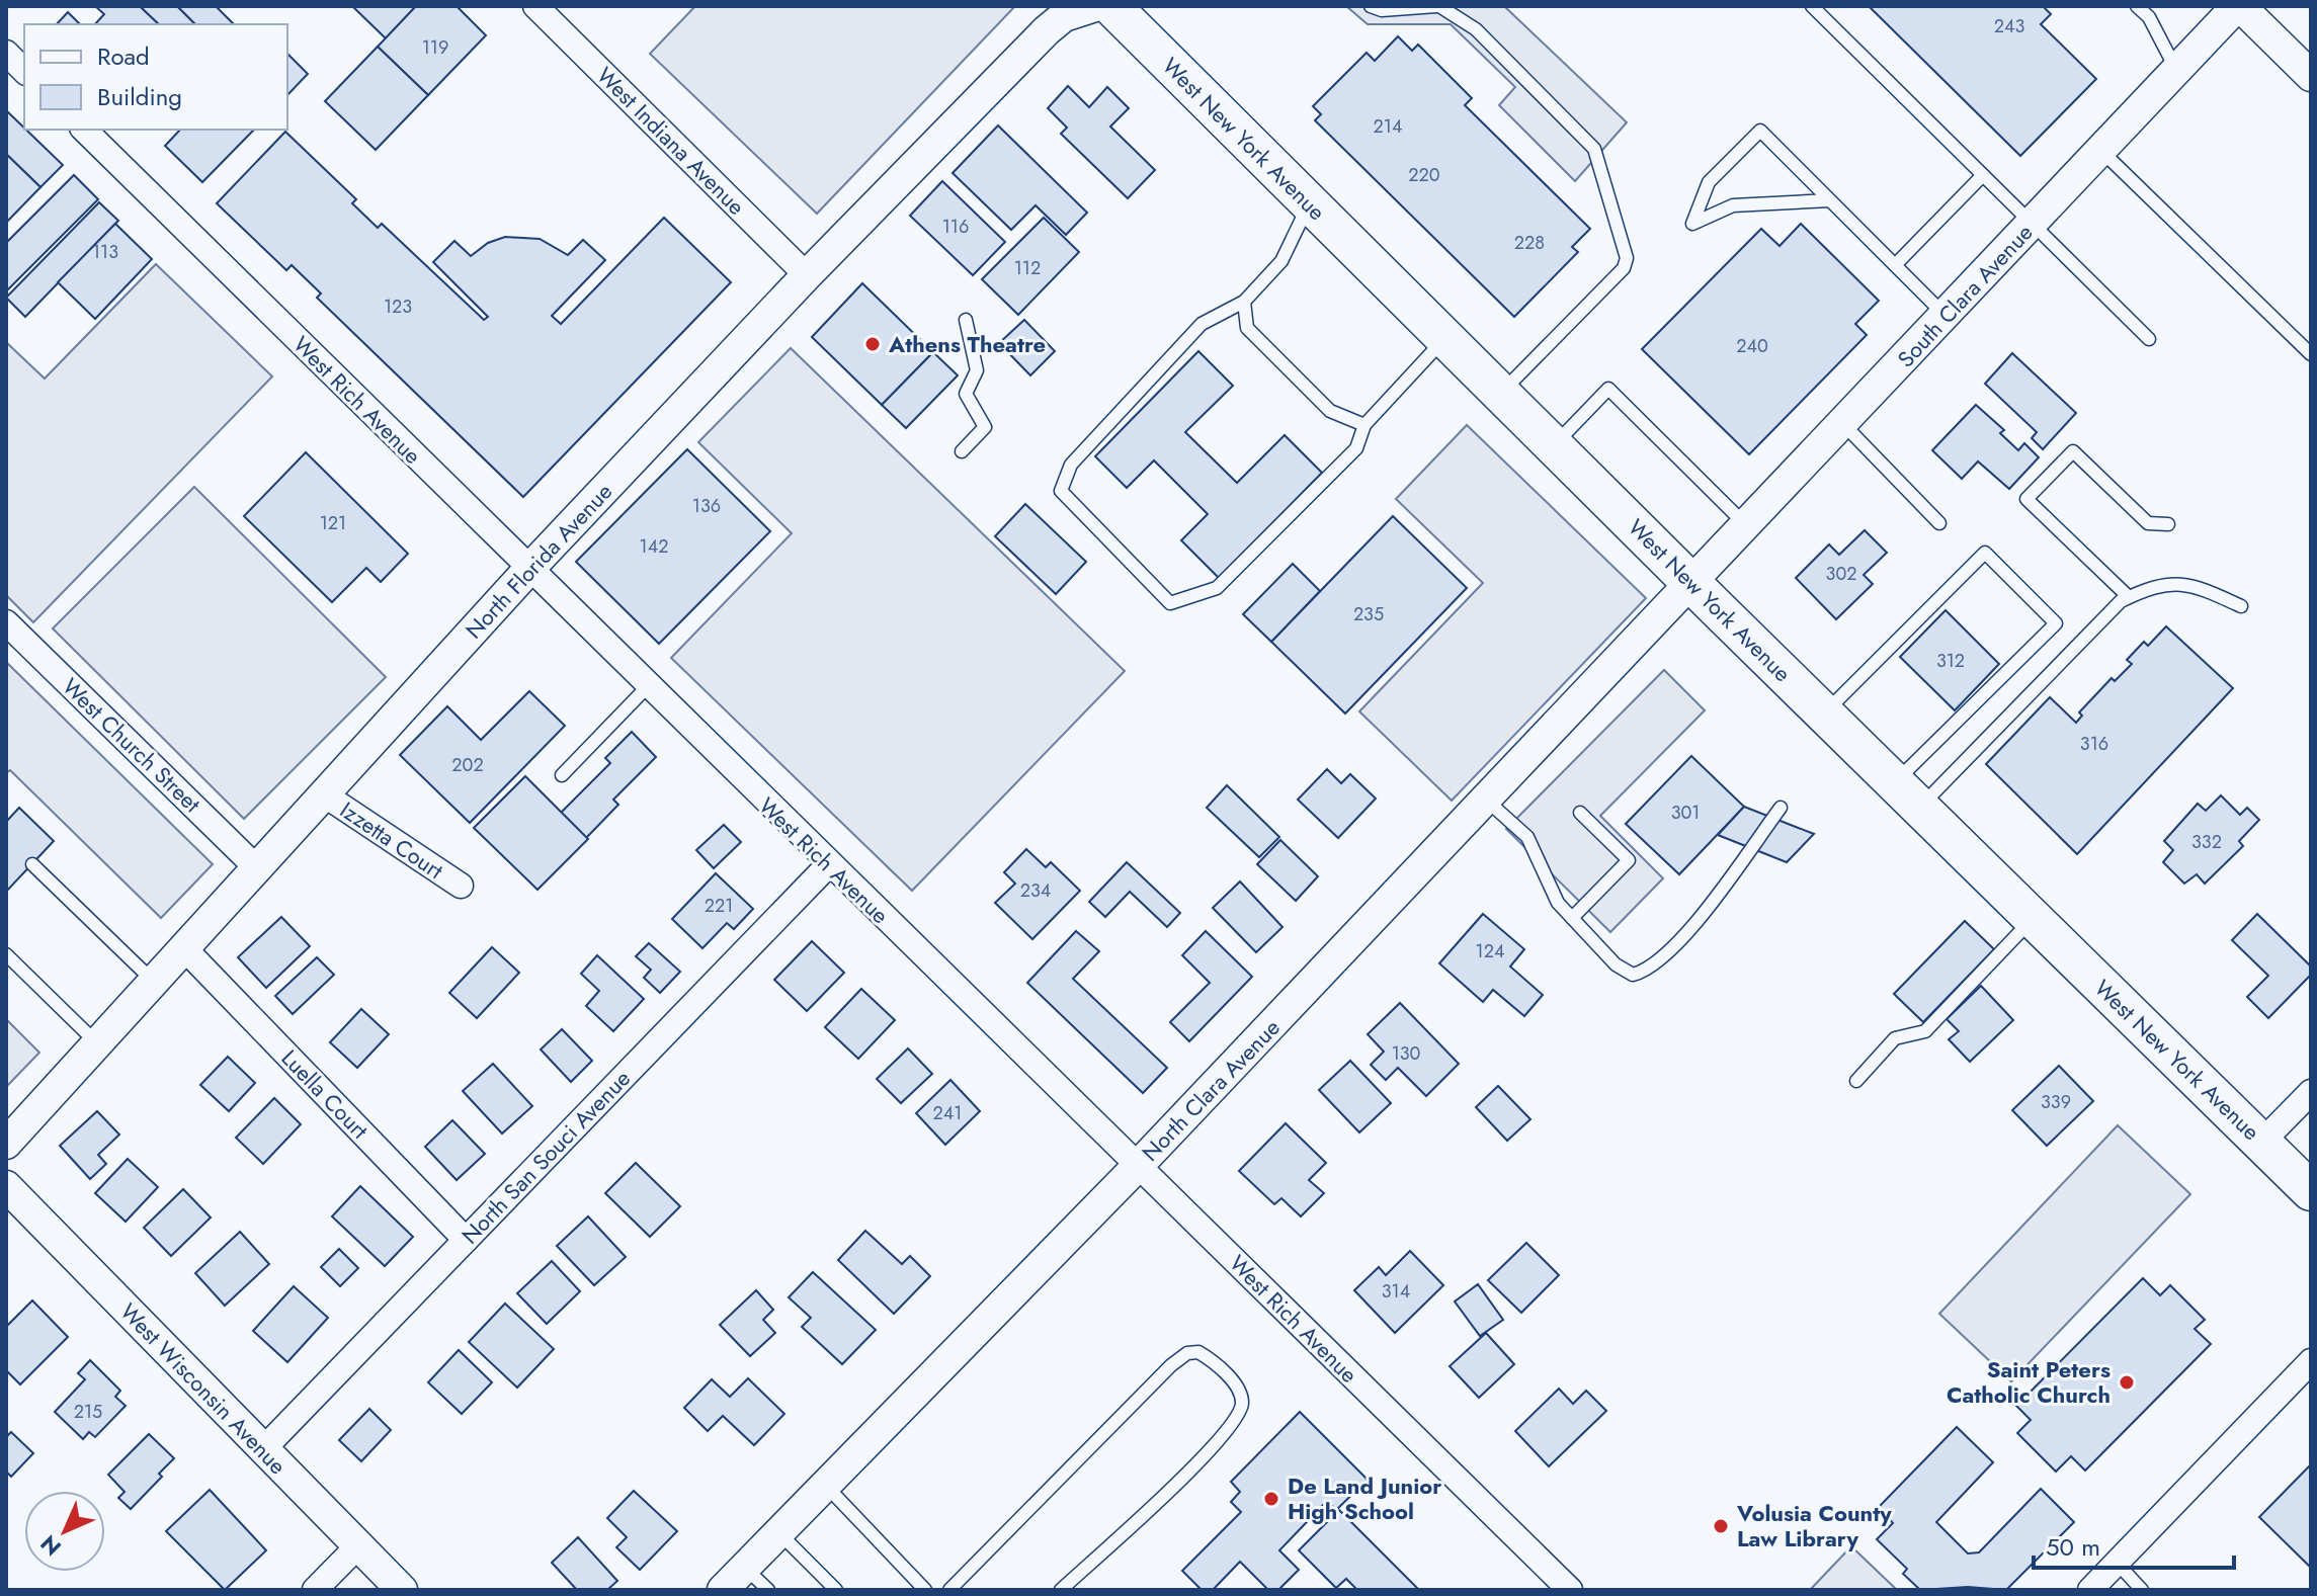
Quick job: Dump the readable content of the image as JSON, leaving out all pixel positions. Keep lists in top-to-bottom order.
{
  "streets": {
    "main road": ["West New York Avenue"],
    "street": [
      "West Indiana Avenue",
      "South Clara Avenue",
      "West Rich Avenue",
      "North Florida Avenue",
      "West Church Street",
      "Izzetta Court",
      "North Clara Avenue",
      "Luella Court",
      "North San Souci Avenue",
      "West Wisconsin Avenue"
    ]
  },
  "crossings": [
    ["West New York Avenue", "South Clara Avenue"],
    ["West New York Avenue", "North Clara Avenue"],
    ["West Indiana Avenue", "North Florida Avenue"],
    ["South Clara Avenue", "North Clara Avenue"],
    ["West Rich Avenue", "North Florida Avenue"],
    ["West Rich Avenue", "North Clara Avenue"],
    ["West Rich Avenue", "North San Souci Avenue"],
    ["North Florida Avenue", "West Church Street"],
    ["North Florida Avenue", "Izzetta Court"],
    ["North Florida Avenue", "Luella Court"],
    ["Luella Court", "North San Souci Avenue"],
    ["North San Souci Avenue", "West Wisconsin Avenue"]
  ],
  "places": [
    "Athens Theatre",
    "Saint Peters Catholic Church",
    "De Land Junior High School",
    "Volusia County Law Library"
  ],
  "house_numbers": [
    "243",
    "119",
    "214",
    "220",
    "116",
    "228",
    "113",
    "112",
    "123",
    "240",
    "136",
    "121",
    "142",
    "302",
    "235",
    "312",
    "316",
    "202",
    "301",
    "332",
    "234",
    "221",
    "124",
    "130",
    "339",
    "241",
    "314",
    "215"
  ],
  "legend": ["Road", "Building"],
  "scale_bar": "50 m",
  "north": "bottom left"
}
